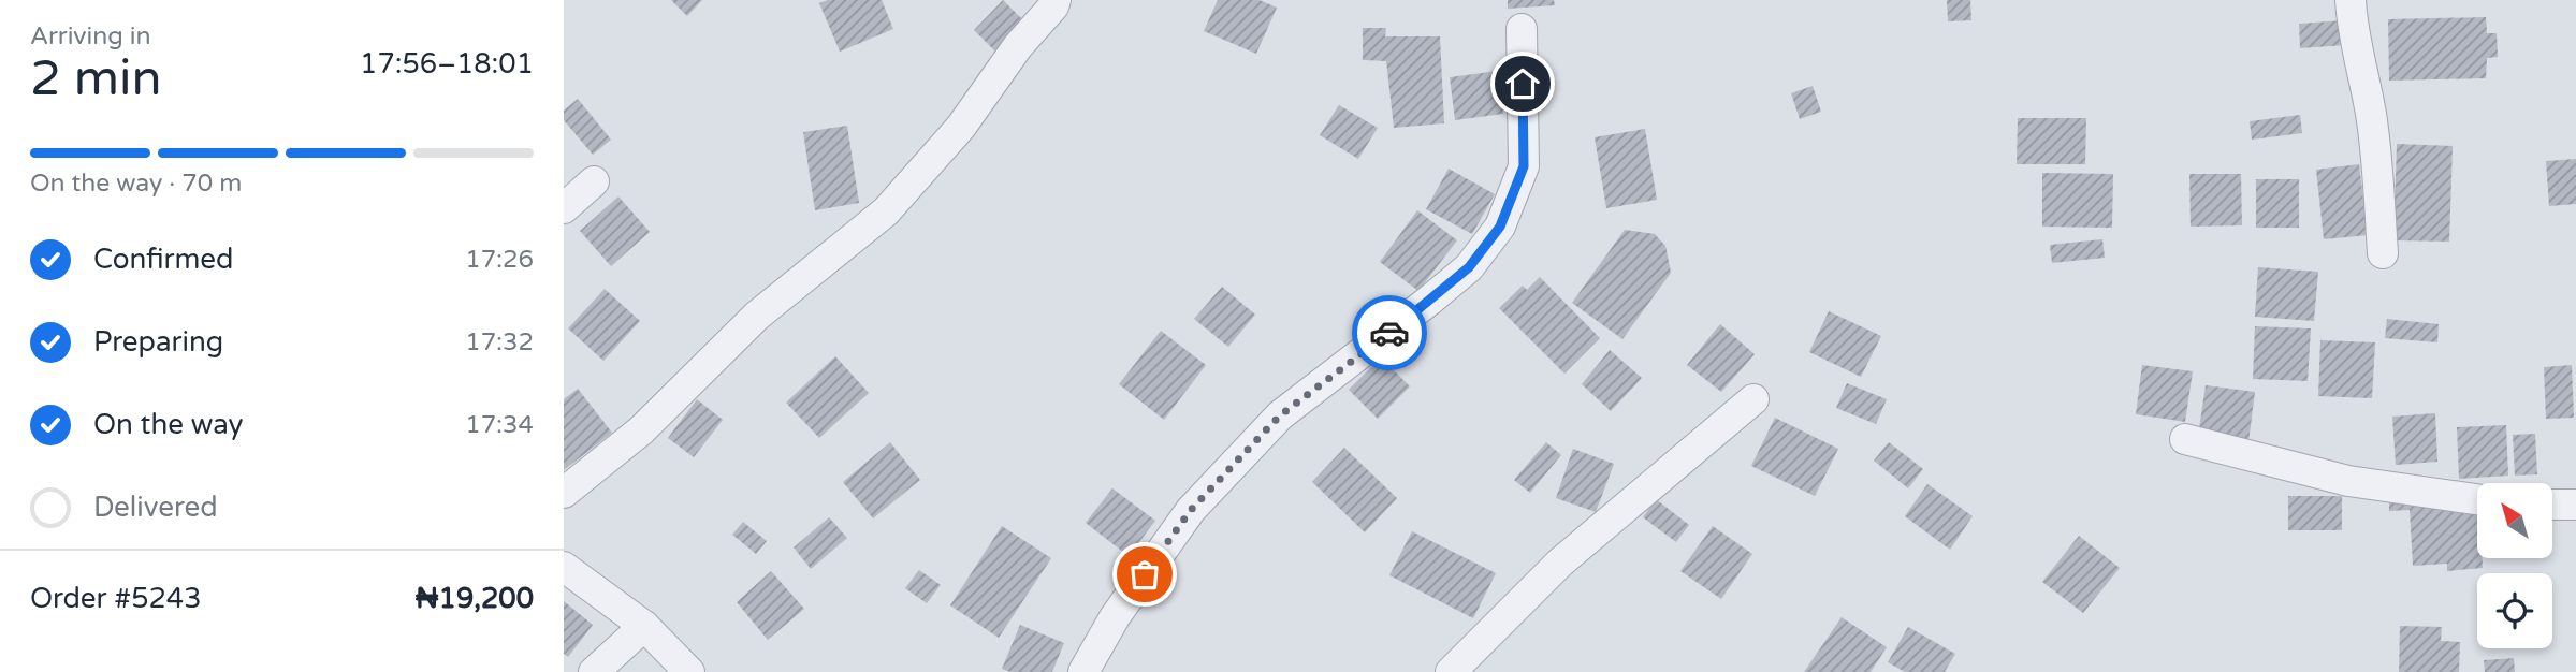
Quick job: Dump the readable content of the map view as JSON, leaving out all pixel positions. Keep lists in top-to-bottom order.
{
  "north": "top left",
  "page": {
    "heading": ["2 min", "Arriving in", "17:56–18:01"],
    "panel": ["Order #5243", "₦19,200"],
    "bar": "On the way · 70 m",
    "list": [
      ["Confirmed", "17:26"],
      ["Preparing", "17:32"],
      ["On the way", "17:34"],
      "Delivered"
    ]
  }
}
